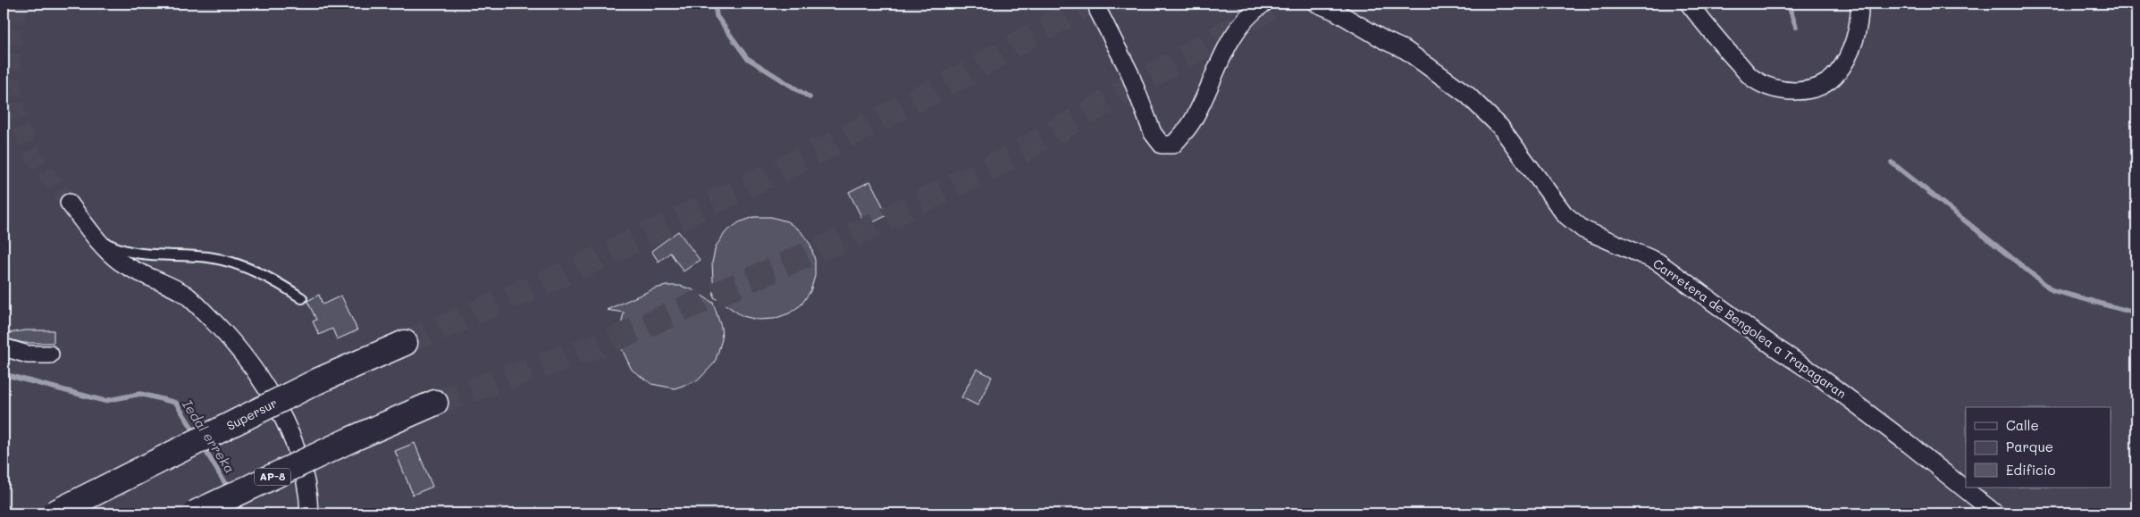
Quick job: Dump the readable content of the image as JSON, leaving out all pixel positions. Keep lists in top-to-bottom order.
{
  "streets": {
    "highway": ["Supersur", "AP-8"],
    "street": ["Carretera de Bengolea a Trapagaran"]
  },
  "water": ["Iedal erreka"],
  "legend": ["Calle", "Parque", "Edificio"]
}
